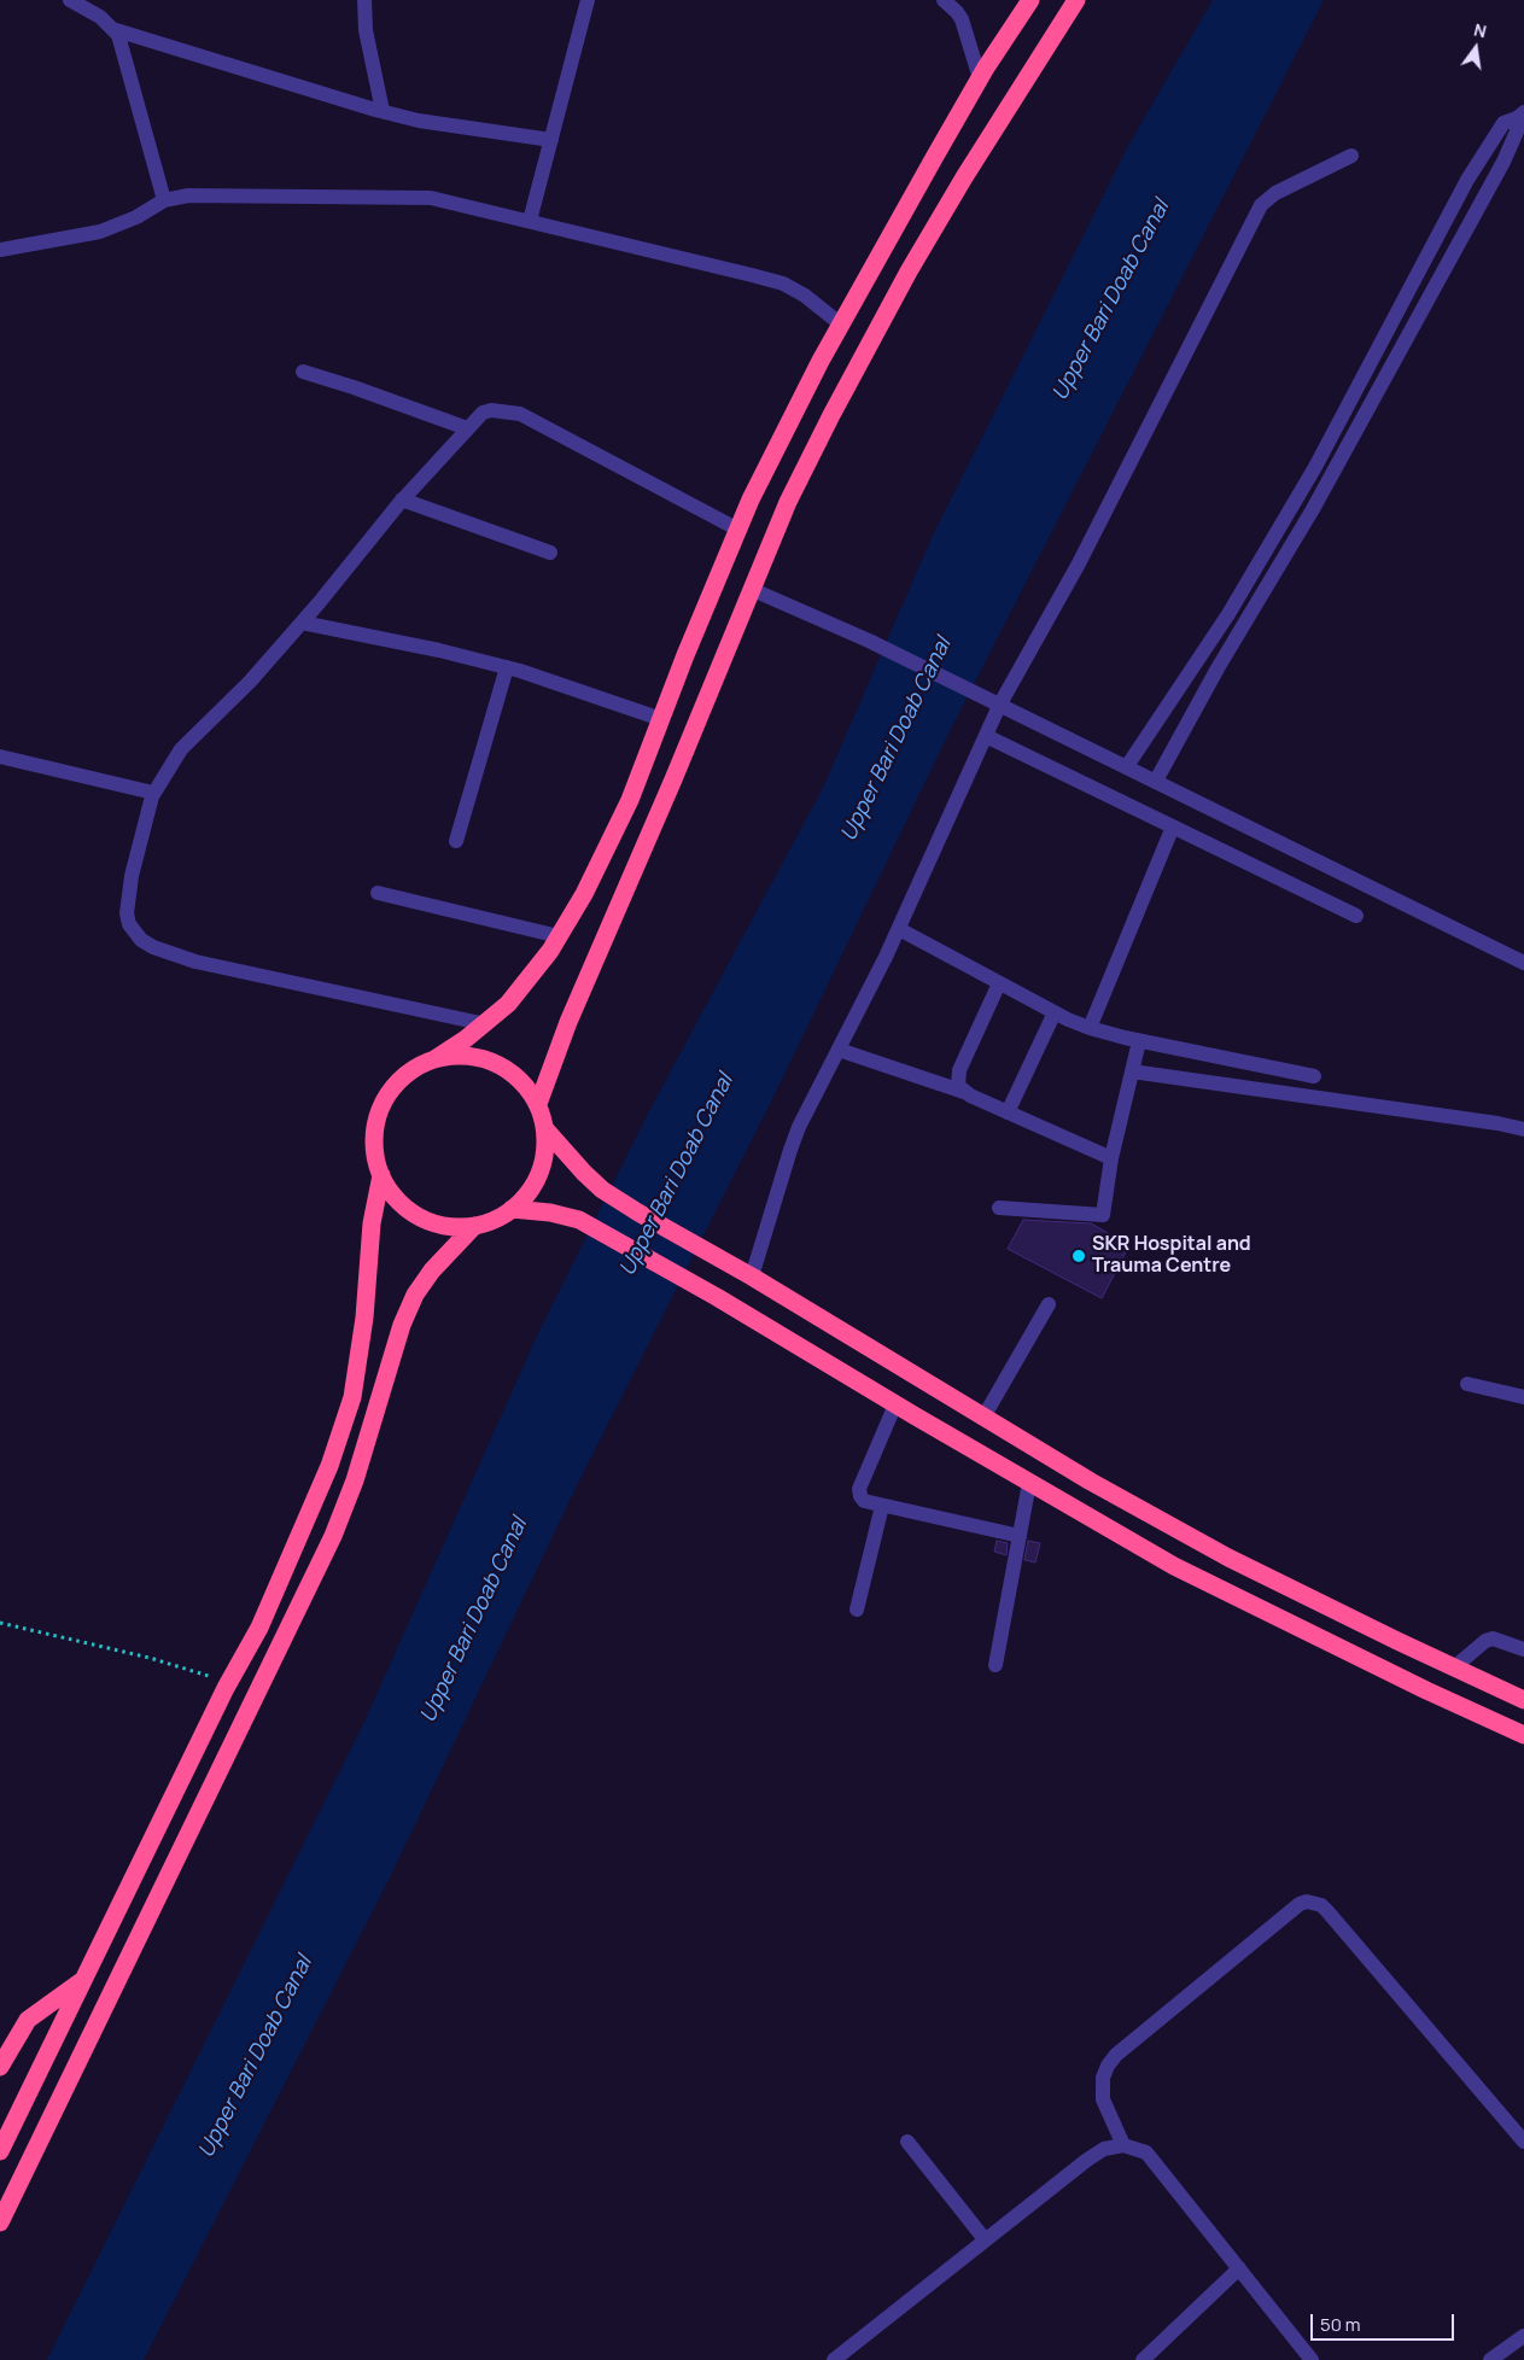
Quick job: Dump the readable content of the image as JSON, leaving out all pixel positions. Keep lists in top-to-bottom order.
{
  "water": ["Upper Bari Doab Canal"],
  "places": ["SKR Hospital and Trauma Centre"],
  "scale_bar": "50 m",
  "north": "top"
}
